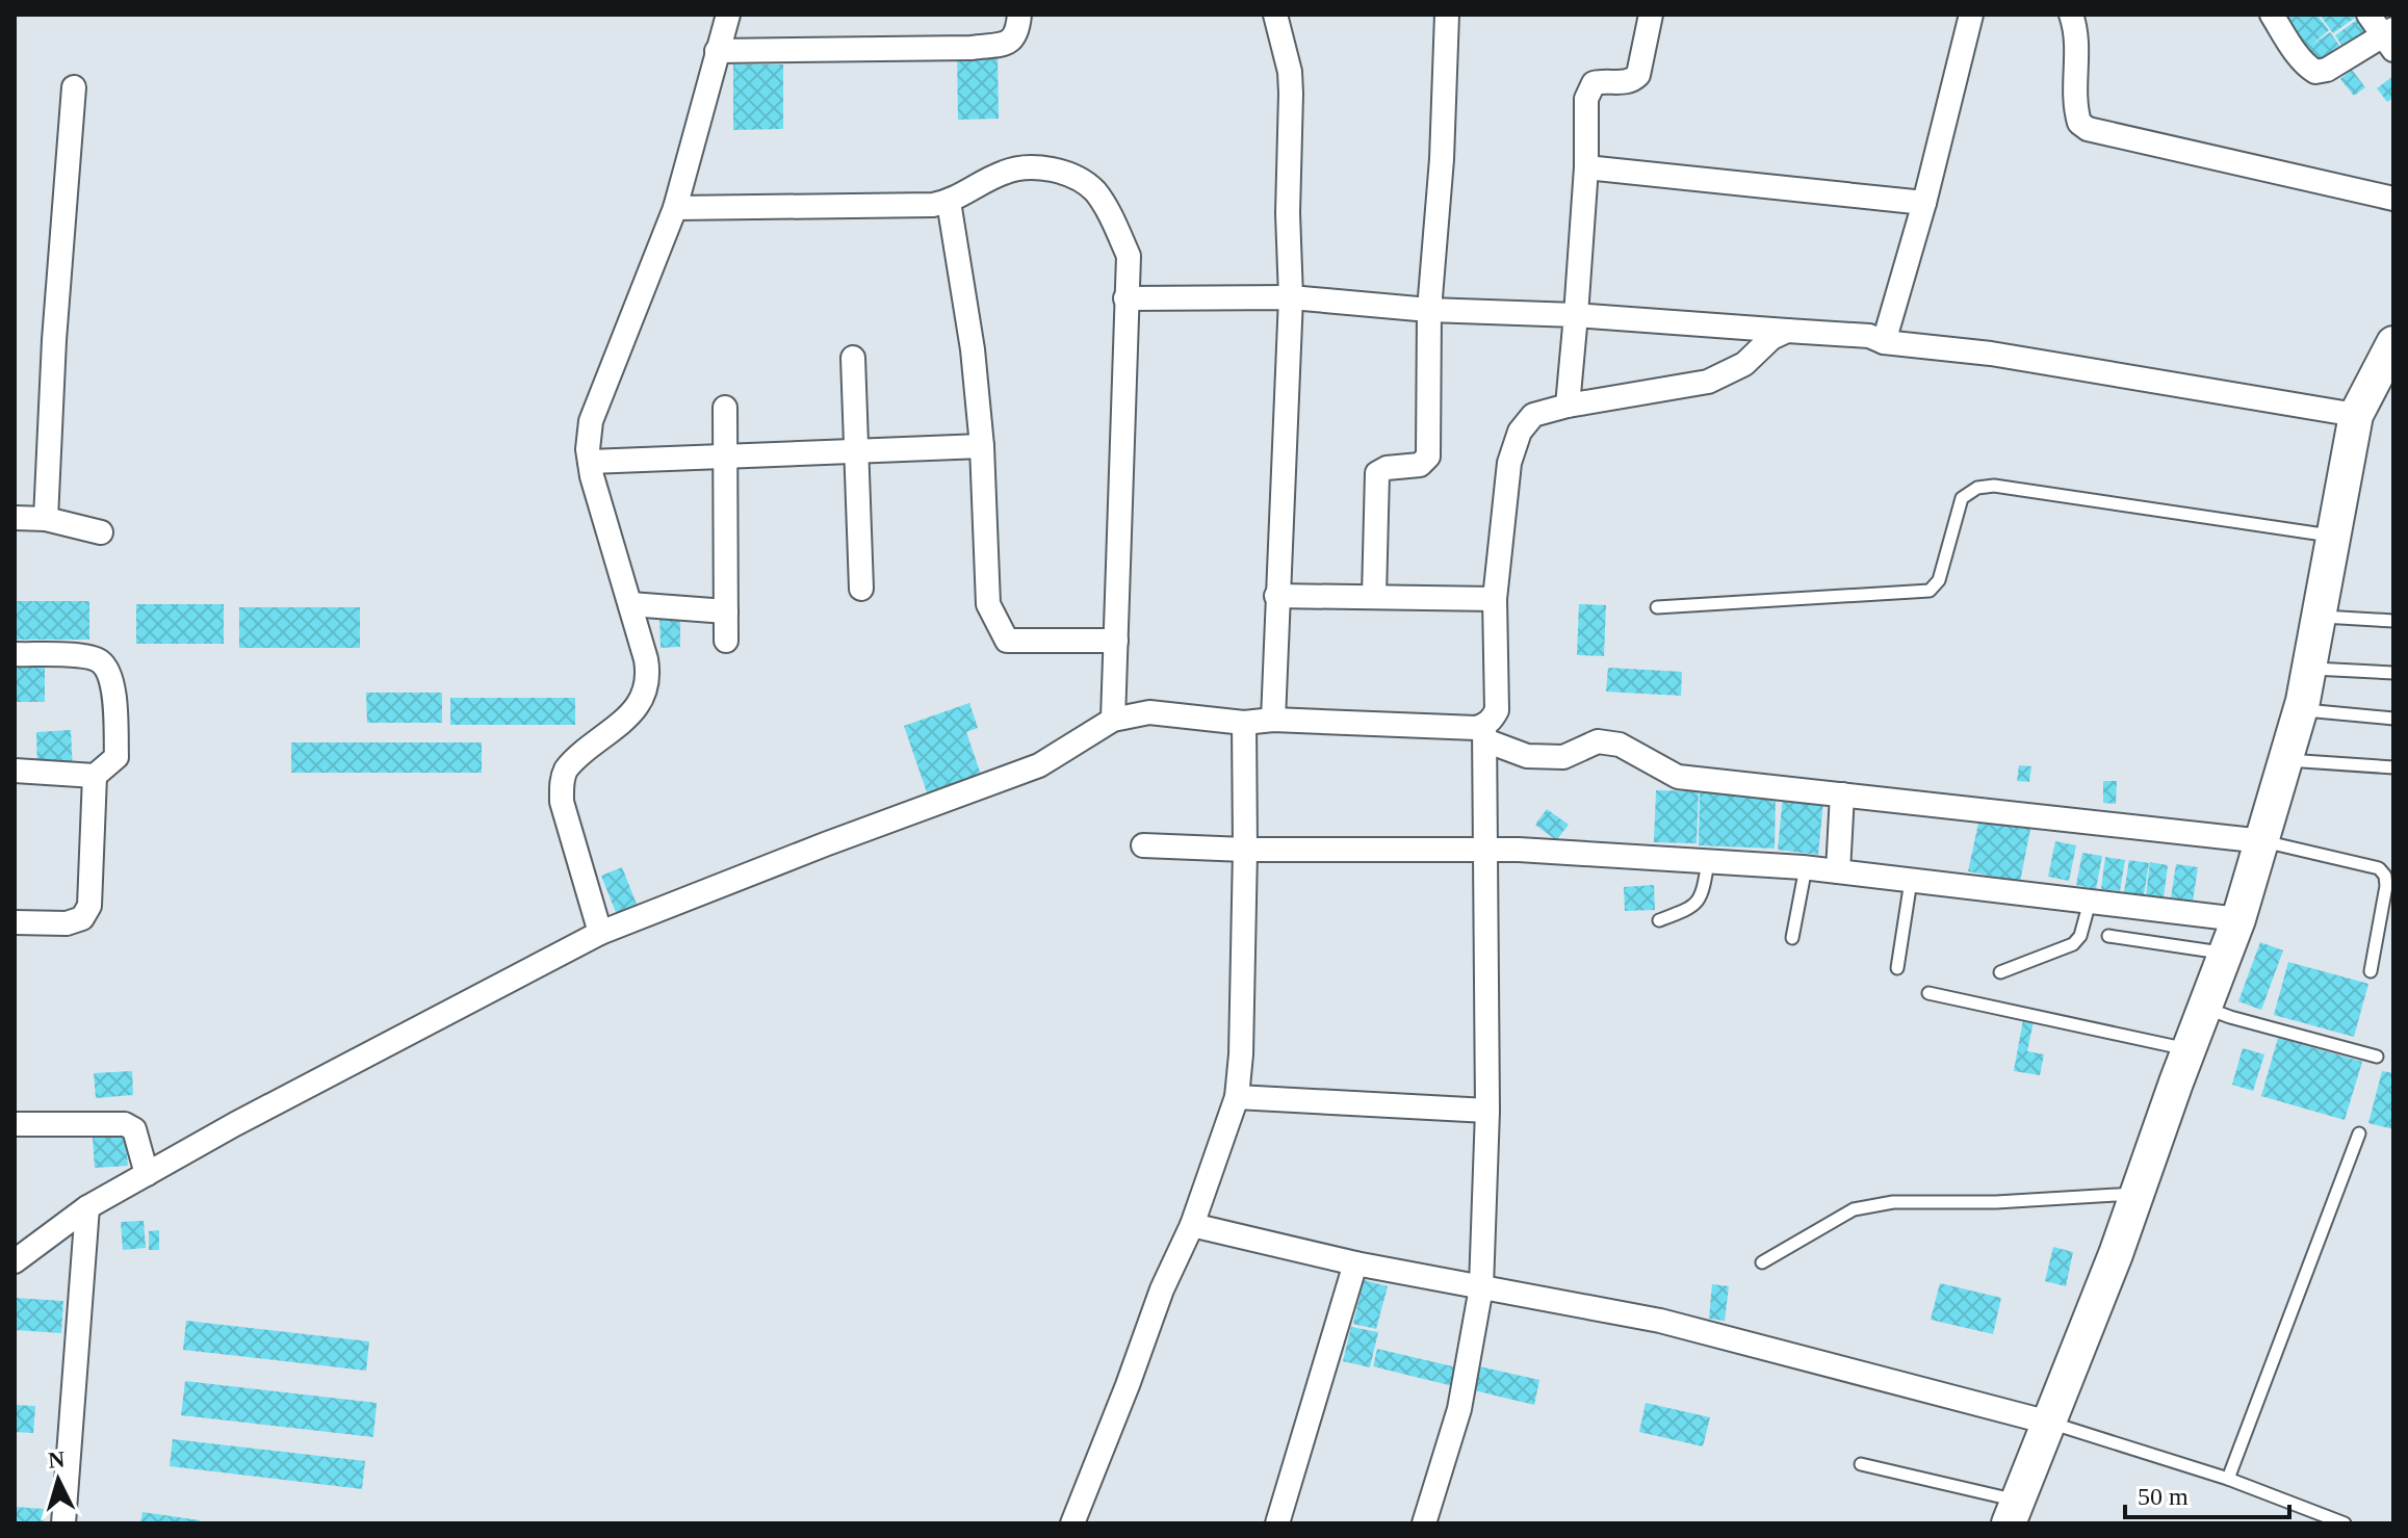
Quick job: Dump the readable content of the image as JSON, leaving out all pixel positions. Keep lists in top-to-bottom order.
{
  "scale_bar": "50 m",
  "north": "top"
}
